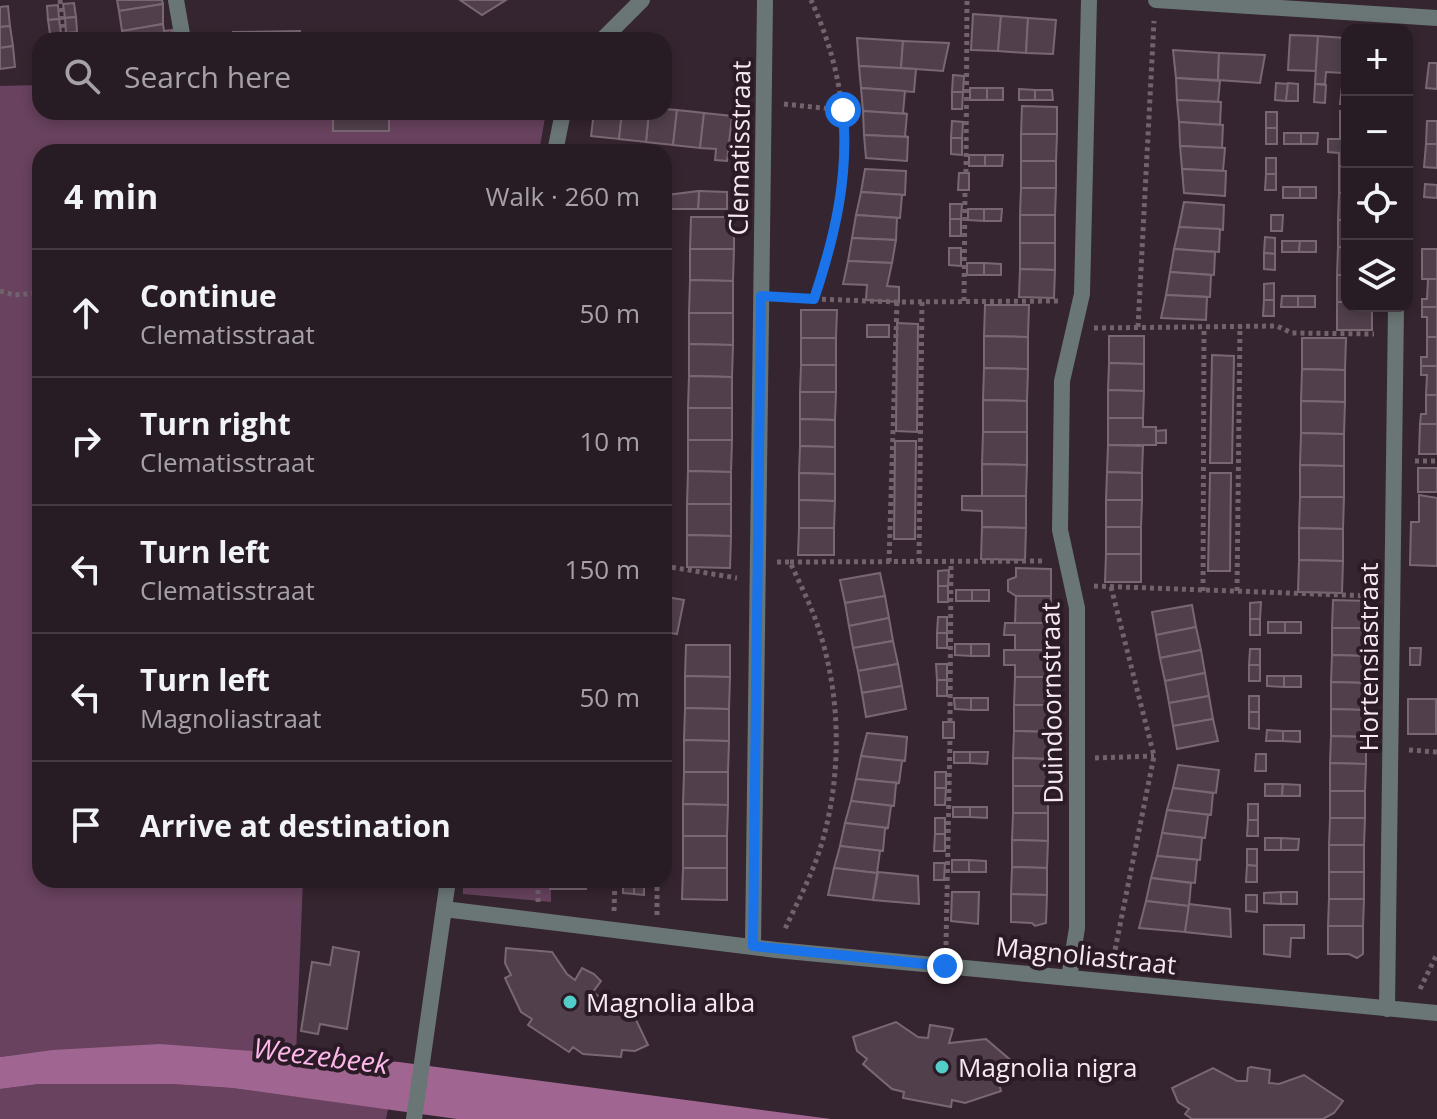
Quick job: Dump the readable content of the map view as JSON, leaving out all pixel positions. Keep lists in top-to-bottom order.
{
  "streets": {
    "street": [
      "Clematisstraat",
      "Hortensiastraat",
      "Duindoornstraat",
      "Magnoliastraat"
    ]
  },
  "crossings": [
    ["Clematisstraat", "Magnoliastraat"],
    ["Hortensiastraat", "Magnoliastraat"],
    ["Duindoornstraat", "Magnoliastraat"]
  ],
  "water": ["Weezebeek"],
  "places": ["Magnolia alba", "Magnolia nigra"],
  "page": {
    "map_buttons": ["+", "−"],
    "search": "Search here",
    "heading": ["4 min", "Walk · 260 m"],
    "list": [
      ["Continue", "Clematisstraat", "50 m"],
      ["Turn right", "Clematisstraat", "10 m"],
      ["Turn left", "Clematisstraat", "150 m"],
      ["Turn left", "Magnoliastraat", "50 m"],
      "Arrive at destination"
    ]
  }
}
